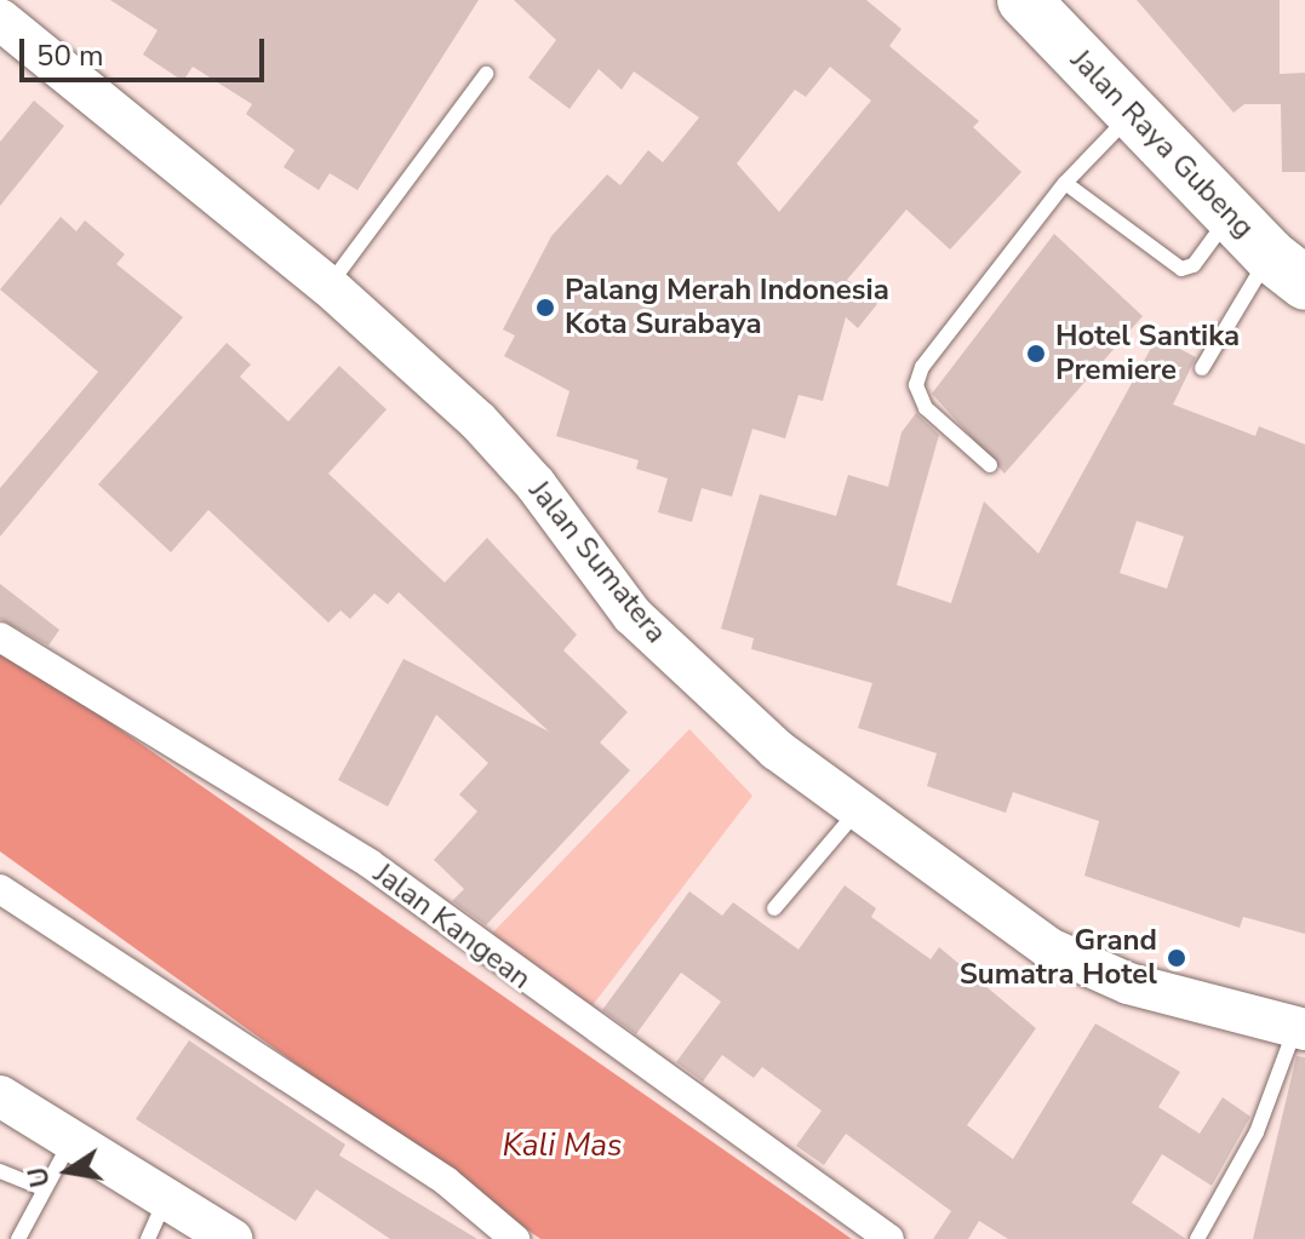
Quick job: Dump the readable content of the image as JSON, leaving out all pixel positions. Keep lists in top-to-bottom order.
{
  "streets": {
    "highway": ["Jalan Raya Gubeng"],
    "street": ["Jalan Sumatera", "Jalan Kangean"]
  },
  "water": ["Kali Mas"],
  "places": ["Palang Merah Indonesia Kota Surabaya", "Hotel Santika Premiere", "Grand Sumatra Hotel"],
  "scale_bar": "50 m",
  "north": "left"
}
